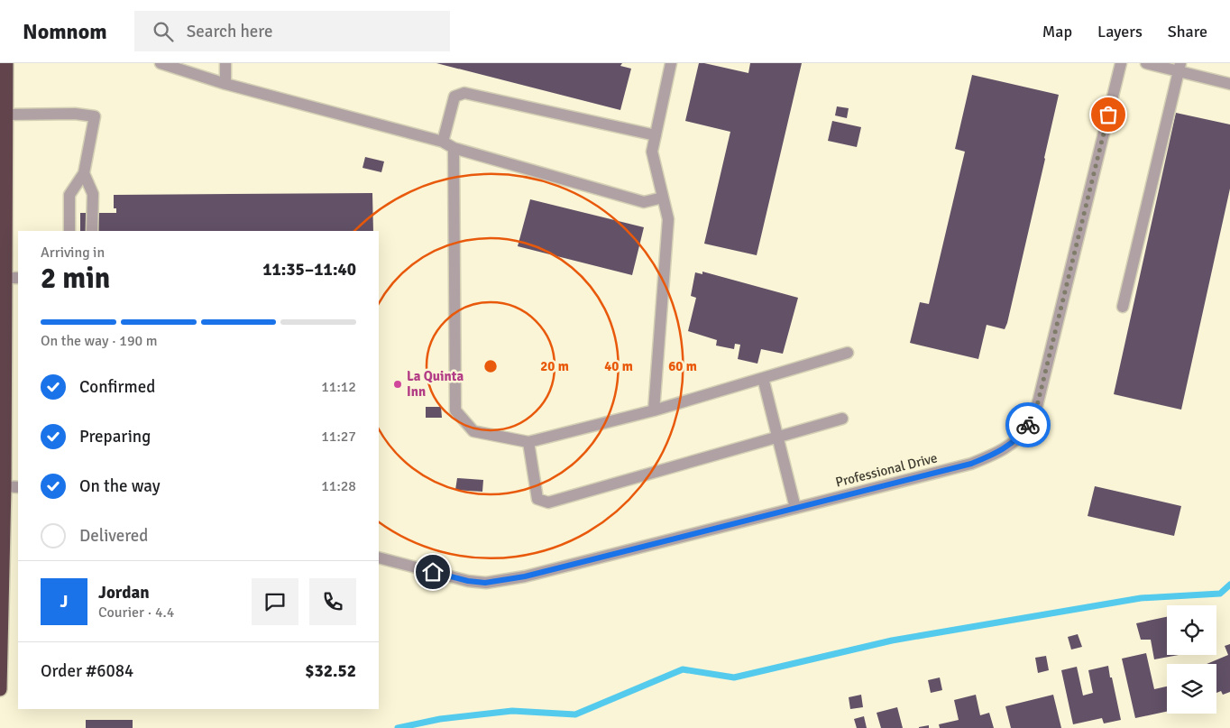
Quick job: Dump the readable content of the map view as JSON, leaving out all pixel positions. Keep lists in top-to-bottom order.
{
  "streets": {
    "street": ["Professional Drive"]
  },
  "places": ["La Quinta Inn"],
  "page": {
    "header": "Nomnom",
    "search": "Search here",
    "nav": ["Map", "Layers", "Share"],
    "heading": ["2 min", "Arriving in", "11:35–11:40"],
    "panel": [
      "Jordan",
      "Courier · 4.4",
      "Order #6084",
      "$32.52"
    ],
    "bar": "On the way · 190 m",
    "list": [
      ["Confirmed", "11:12"],
      ["Preparing", "11:27"],
      ["On the way", "11:28"],
      "Delivered"
    ],
    "round": "J"
  },
  "rings": ["20 m", "40 m", "60 m"]
}
